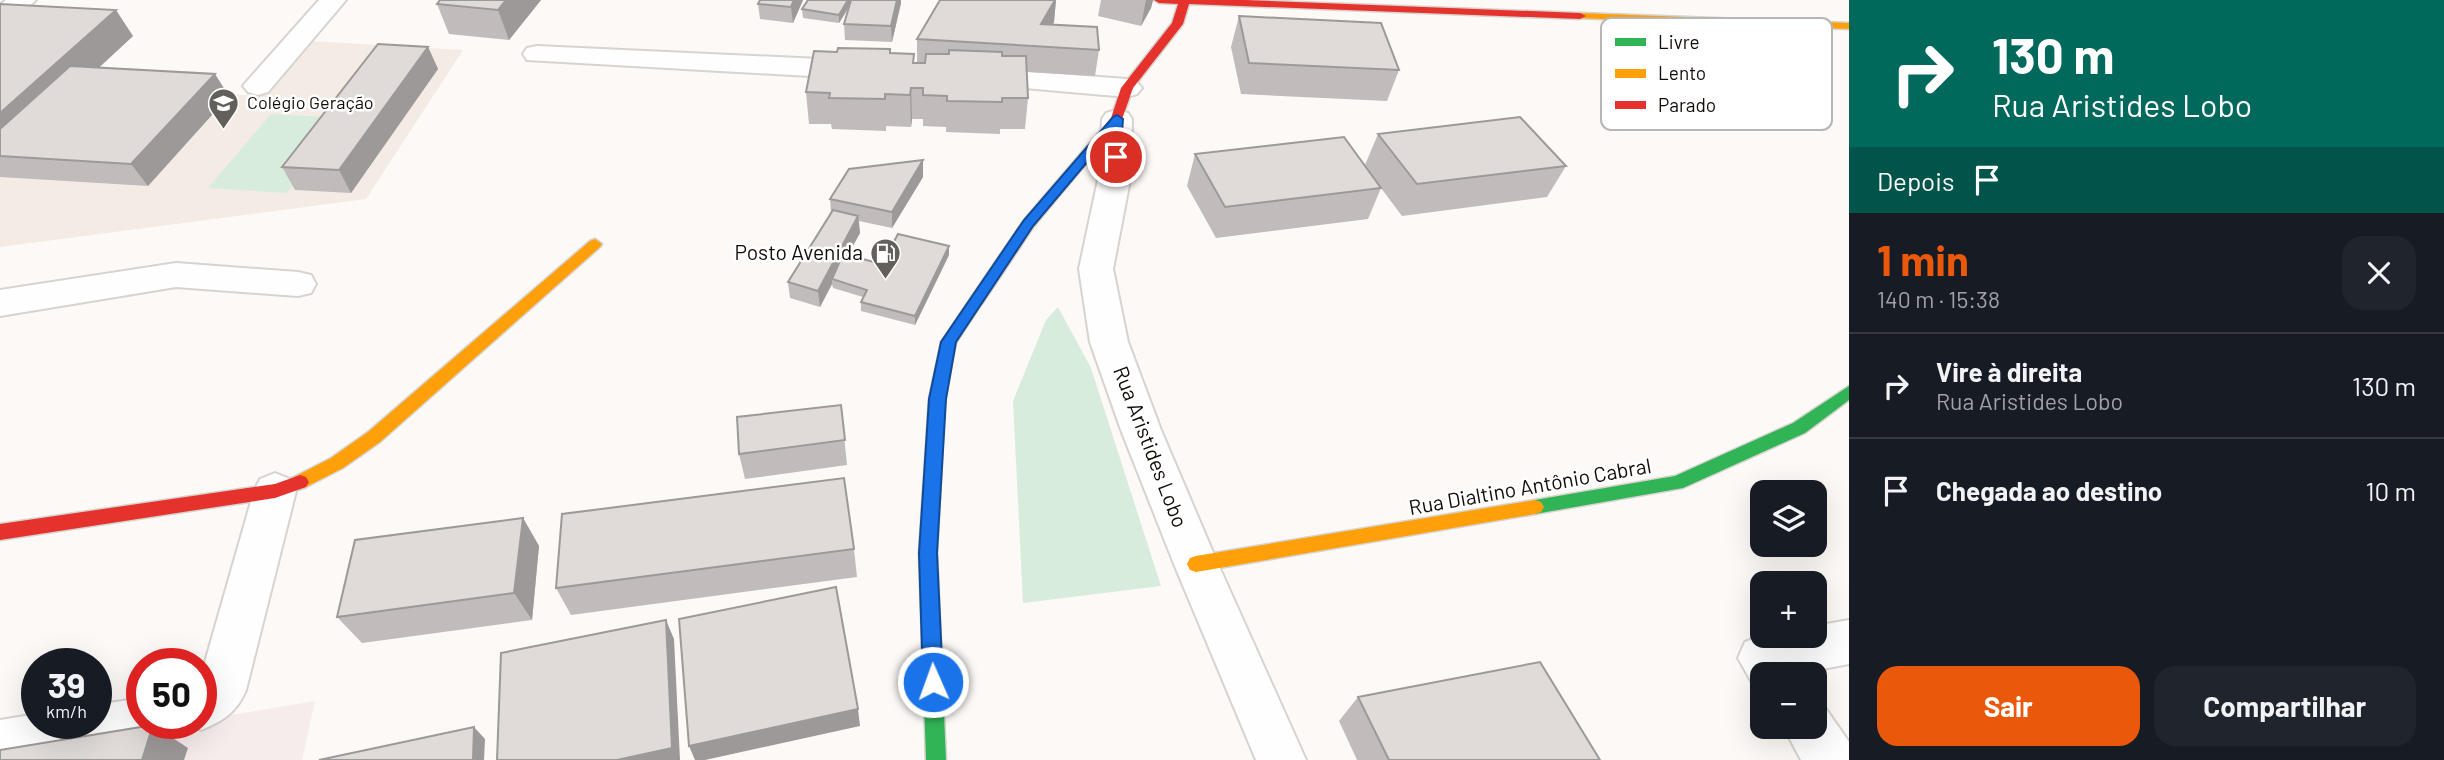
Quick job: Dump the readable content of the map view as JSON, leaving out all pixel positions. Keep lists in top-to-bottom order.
{
  "streets": {
    "street": ["Rua Aristides Lobo", "Rua Dialtino Antônio Cabral"]
  },
  "crossings": [
    ["Rua Aristides Lobo", "Rua Dialtino Antônio Cabral"]
  ],
  "places": {
    "school or university": ["Colégio Geração"],
    "fuel station": ["Posto Avenida"]
  },
  "legend": ["Livre", "Lento", "Parado"],
  "page": {
    "turn": ["130 m", "Rua Aristides Lobo"],
    "then": "Depois",
    "heading": ["1 min", "140 m · 15:38"],
    "list": [
      {
        "name": "Vire à direita",
        "note": "Rua Aristides Lobo",
        "value": "130 m"
      },
      {
        "name": "Chegada ao destino",
        "value": "10 m"
      }
    ],
    "map_buttons": ["+", "−"],
    "speed": "39 km/h",
    "limit": "50",
    "buttons": ["Sair", "Compartilhar"]
  }
}
